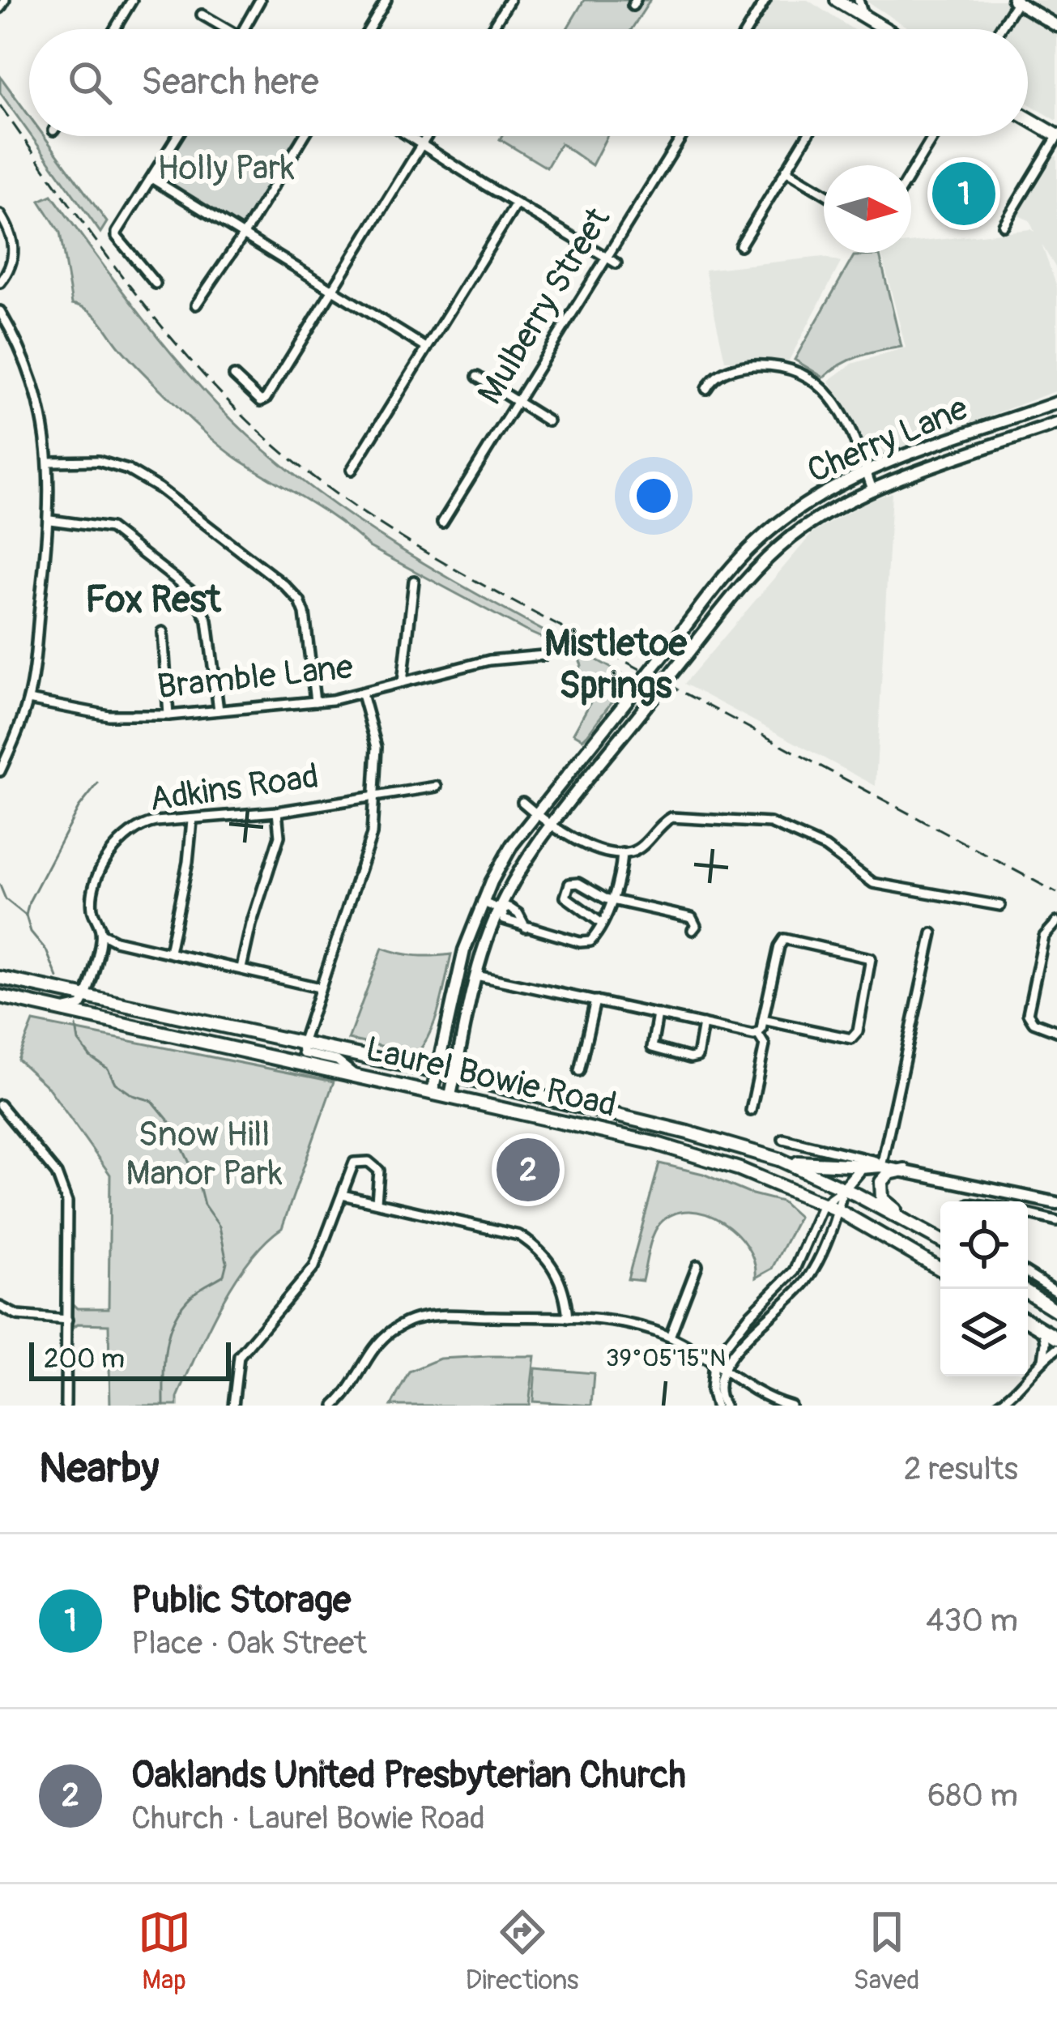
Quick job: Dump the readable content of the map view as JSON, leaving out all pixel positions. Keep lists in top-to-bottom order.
{
  "streets": {
    "main road": ["Cherry Lane", "Laurel Bowie Road"],
    "street": ["Mulberry Street", "Bramble Lane", "Adkins Road"]
  },
  "crossings": [
    ["Cherry Lane", "Laurel Bowie Road"],
    ["Adkins Road", "Laurel Bowie Road"]
  ],
  "districts": ["Fox Rest", "Mistletoe Springs"],
  "parks": ["Holly Park", "Snow Hill Manor Park"],
  "scale_bar": "200 m",
  "north": "right",
  "page": {
    "search": "Search here",
    "pins": ["1", "2"],
    "scale": "200 m",
    "heading": ["Nearby", "2 results"],
    "list": [
      {
        "mark": "1",
        "name": "Public Storage",
        "note": "Place · Oak Street",
        "value": "430 m"
      },
      {
        "mark": "2",
        "name": "Oaklands United Presbyterian Church",
        "note": "Church · Laurel Bowie Road",
        "value": "680 m"
      }
    ],
    "nav": ["Map", "Directions", "Saved"]
  },
  "coordinates": ["39°05'15\"N"]
}
